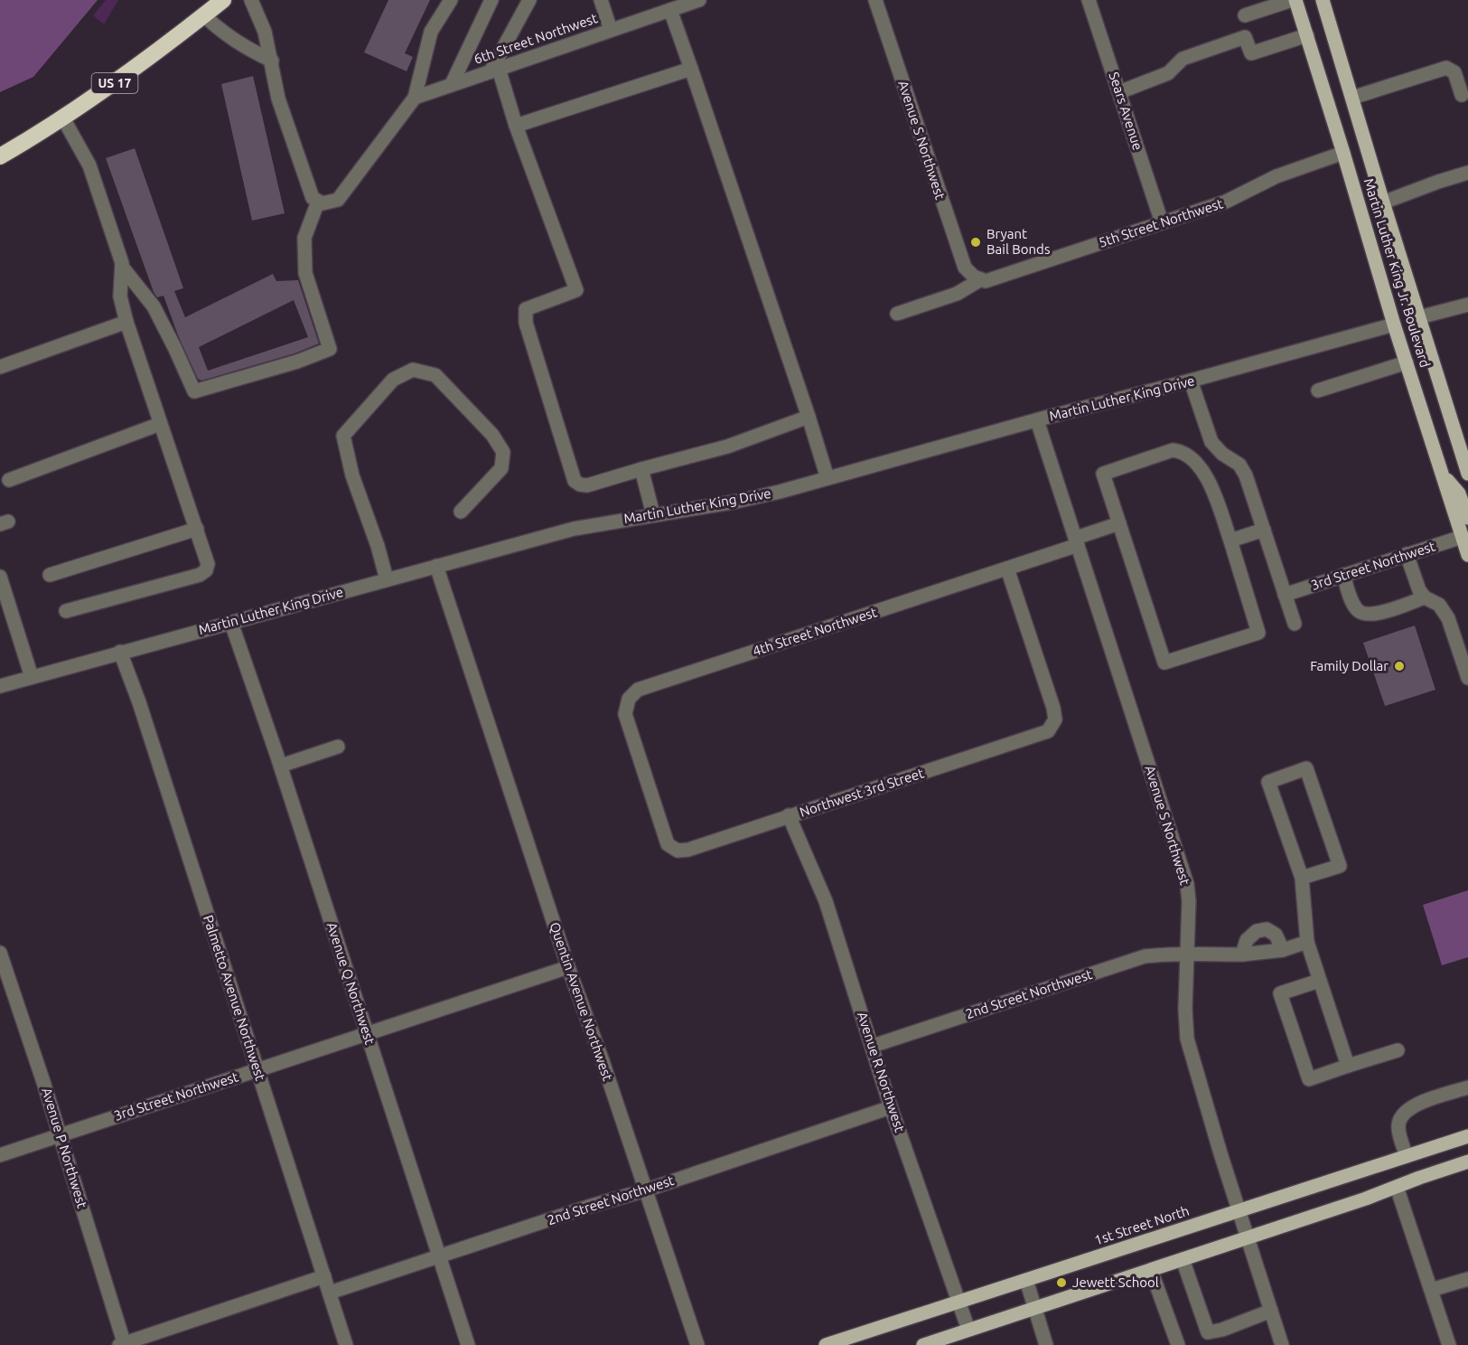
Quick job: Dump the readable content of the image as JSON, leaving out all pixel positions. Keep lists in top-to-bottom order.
{
  "streets": {
    "highway": ["US 17"],
    "main road": ["Martin Luther King Jr. Boulevard", "1st Street North"],
    "street": [
      "6th Street Northwest",
      "Sears Avenue",
      "Avenue S Northwest",
      "5th Street Northwest",
      "Martin Luther King Drive",
      "3rd Street Northwest",
      "4th Street Northwest",
      "Northwest 3rd Street",
      "Avenue Q Northwest",
      "2nd Street Northwest",
      "Palmetto Avenue Northwest",
      "Quentin Avenue Northwest",
      "Avenue R Northwest",
      "Avenue P Northwest"
    ]
  },
  "crossings": [
    ["Sears Avenue", "5th Street Northwest"],
    ["Avenue S Northwest", "5th Street Northwest"],
    ["Avenue S Northwest", "Martin Luther King Drive"],
    ["Avenue S Northwest", "4th Street Northwest"],
    ["Avenue S Northwest", "2nd Street Northwest"],
    ["Avenue S Northwest", "1st Street North"],
    ["5th Street Northwest", "Martin Luther King Jr. Boulevard"],
    ["Martin Luther King Jr. Boulevard", "Martin Luther King Drive"],
    ["Martin Luther King Jr. Boulevard", "3rd Street Northwest"],
    ["Martin Luther King Drive", "Avenue Q Northwest"],
    ["Martin Luther King Drive", "Palmetto Avenue Northwest"],
    ["Martin Luther King Drive", "Quentin Avenue Northwest"],
    ["3rd Street Northwest", "Avenue Q Northwest"],
    ["3rd Street Northwest", "Palmetto Avenue Northwest"],
    ["3rd Street Northwest", "Quentin Avenue Northwest"],
    ["3rd Street Northwest", "Avenue P Northwest"],
    ["4th Street Northwest", "Northwest 3rd Street"],
    ["Northwest 3rd Street", "Avenue R Northwest"],
    ["Avenue Q Northwest", "2nd Street Northwest"],
    ["2nd Street Northwest", "Palmetto Avenue Northwest"],
    ["2nd Street Northwest", "Quentin Avenue Northwest"],
    ["2nd Street Northwest", "Avenue R Northwest"],
    ["Avenue R Northwest", "1st Street North"]
  ],
  "places": ["Bryant Bail Bonds", "Family Dollar", "Jewett School"]
}
